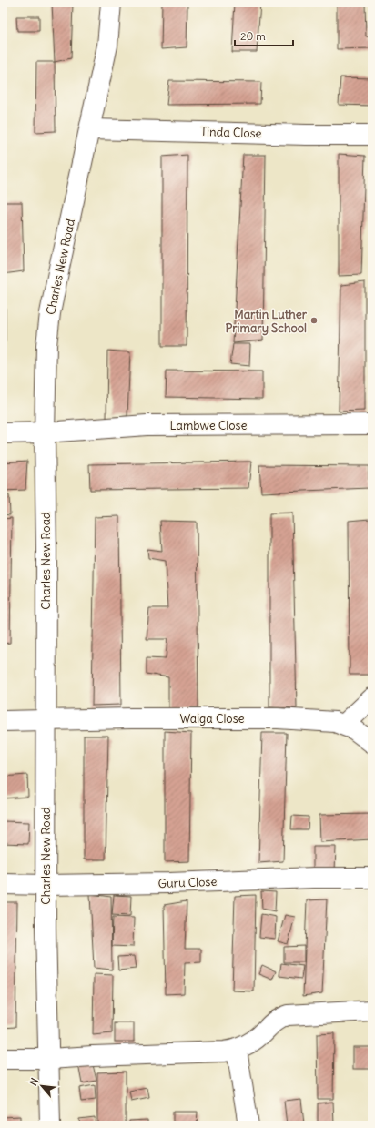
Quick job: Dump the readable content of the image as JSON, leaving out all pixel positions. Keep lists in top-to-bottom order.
{
  "streets": {
    "street": [
      "Tinda Close",
      "Charles New Road",
      "Lambwe Close",
      "Waiga Close",
      "Guru Close"
    ]
  },
  "crossings": [
    ["Tinda Close", "Charles New Road"],
    ["Charles New Road", "Lambwe Close"],
    ["Charles New Road", "Waiga Close"],
    ["Charles New Road", "Guru Close"]
  ],
  "places": ["Martin Luther Primary School"],
  "scale_bar": "20 m",
  "north": "top left"
}
